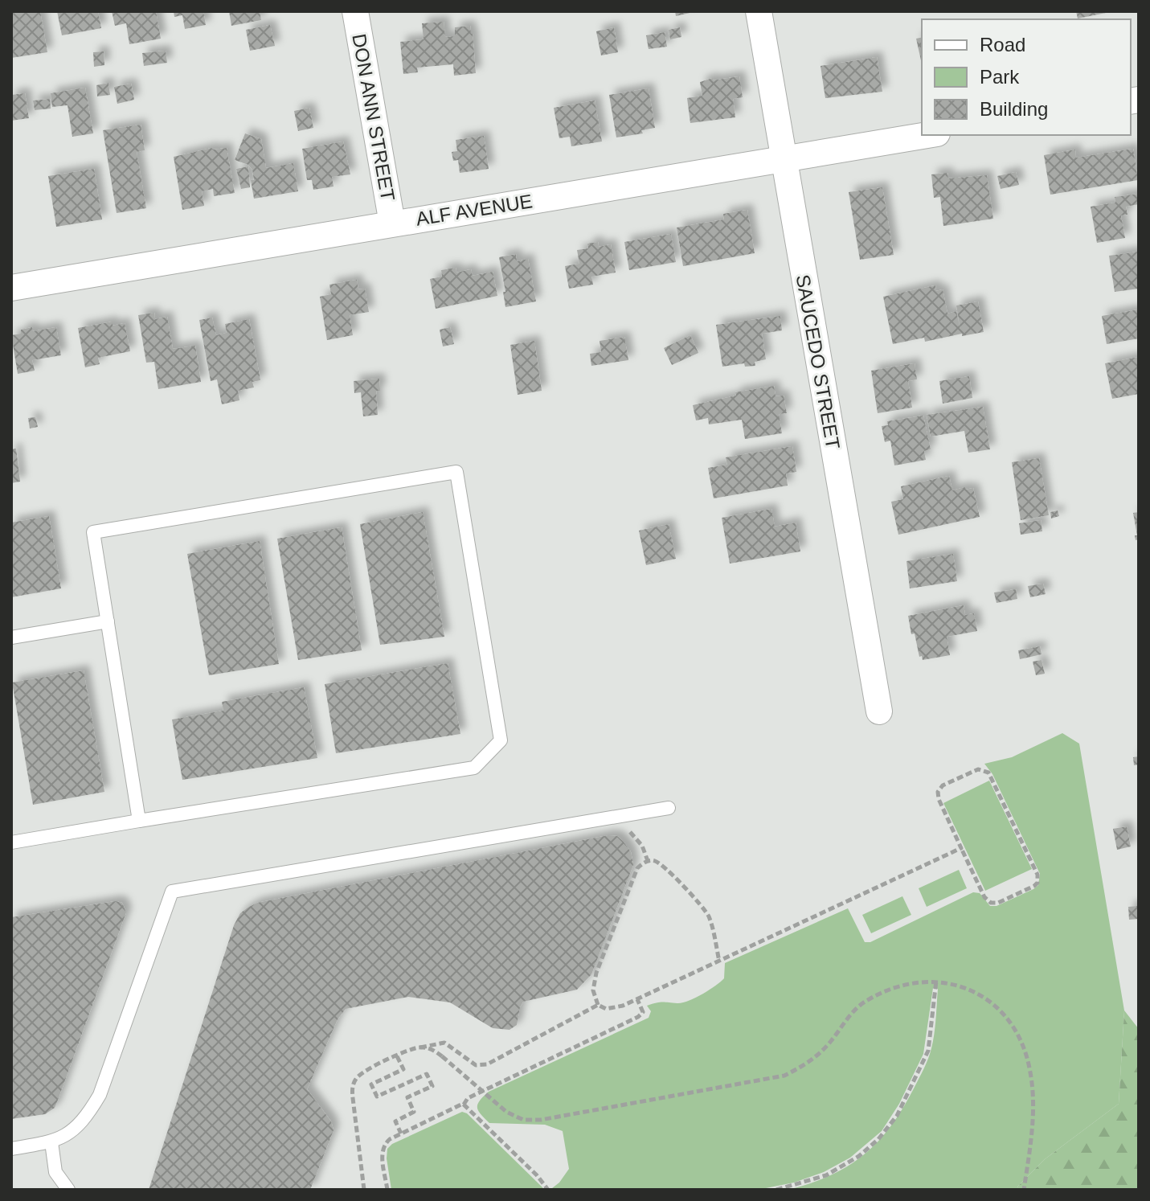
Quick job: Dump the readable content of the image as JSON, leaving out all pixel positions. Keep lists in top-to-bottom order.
{
  "streets": {
    "street": ["DON ANN STREET", "ALF AVENUE", "SAUCEDO STREET"]
  },
  "crossings": [
    ["DON ANN STREET", "ALF AVENUE"],
    ["ALF AVENUE", "SAUCEDO STREET"]
  ],
  "legend": ["Road", "Park", "Building"]
}
